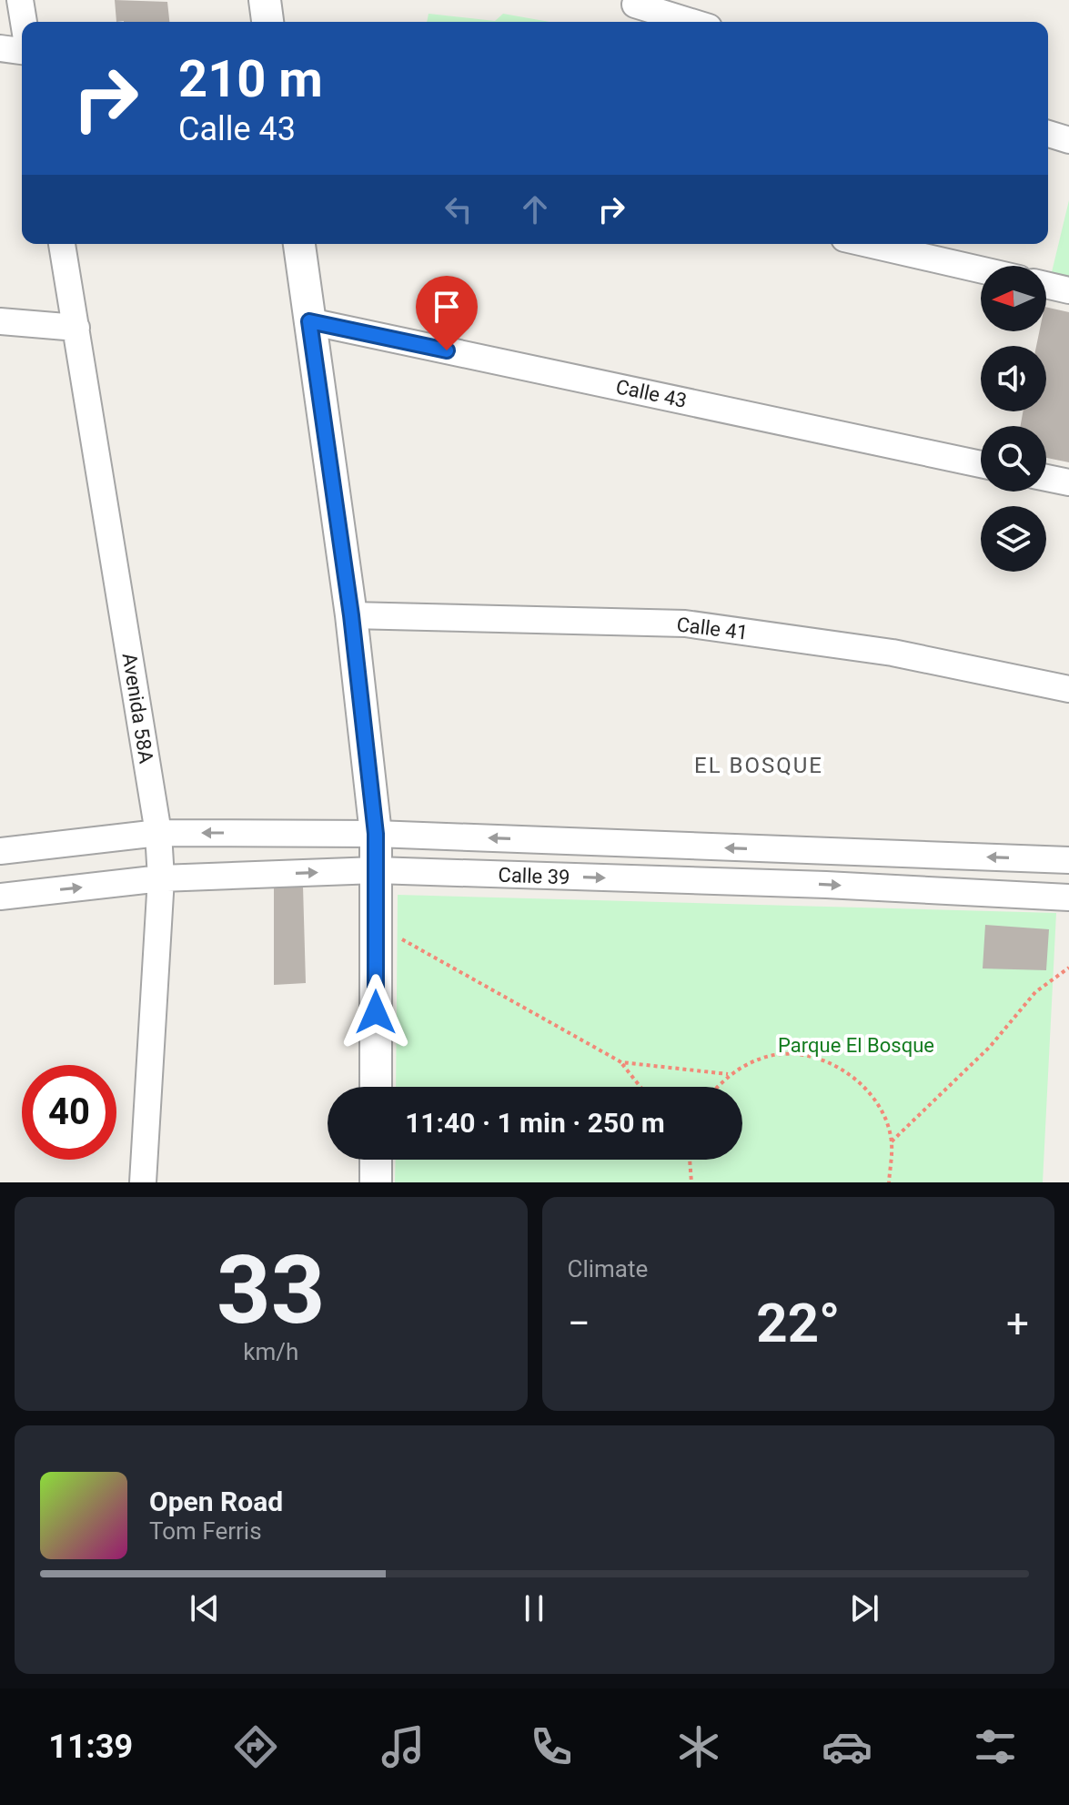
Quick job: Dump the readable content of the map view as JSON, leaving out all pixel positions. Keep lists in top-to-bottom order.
{
  "streets": {
    "street": [
      "Calle 43",
      "Calle 41",
      "Avenida 58A",
      "Calle 39"
    ]
  },
  "crossings": [
    ["Avenida 58A", "Calle 39"]
  ],
  "districts": ["EL BOSQUE"],
  "parks": ["Parque El Bosque"],
  "north": "left",
  "page": {
    "turn": ["210 m", "Calle 43"],
    "limit": "40",
    "trip": "11:40 · 1 min · 250 m",
    "tile": [
      ["33", "km/h"],
      "Climate"
    ],
    "heat": ["−", "22°", "+"],
    "song": ["Open Road", "Tom Ferris"],
    "tabs": "11:39"
  }
}
